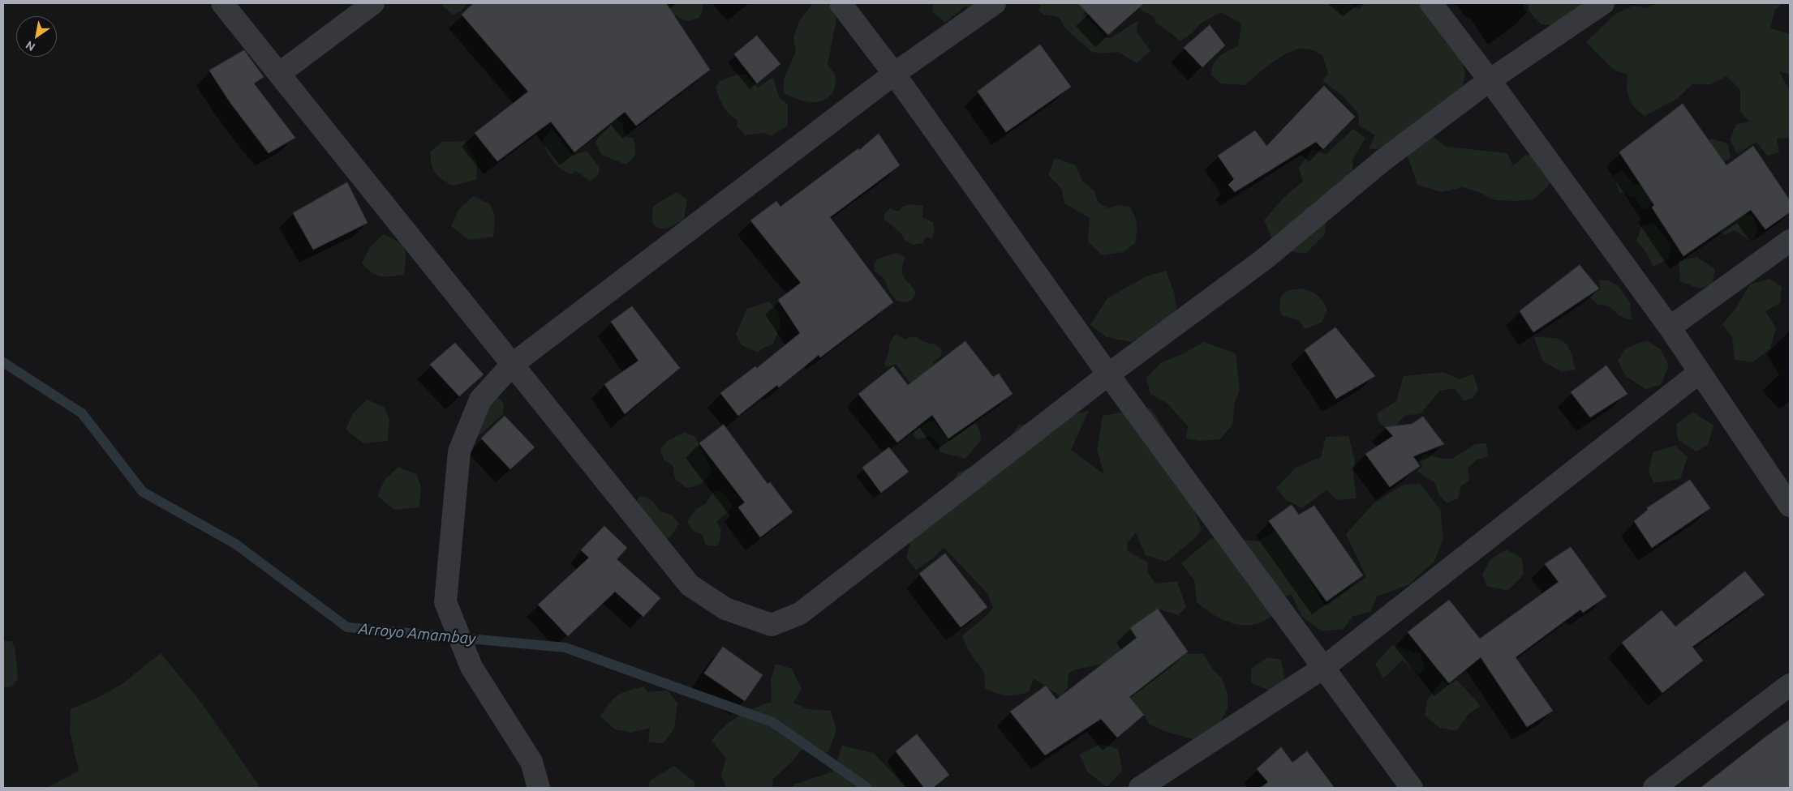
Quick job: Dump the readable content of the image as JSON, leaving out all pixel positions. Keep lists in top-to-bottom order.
{
  "water": ["Arroyo Amambay"],
  "north": "bottom left"
}
